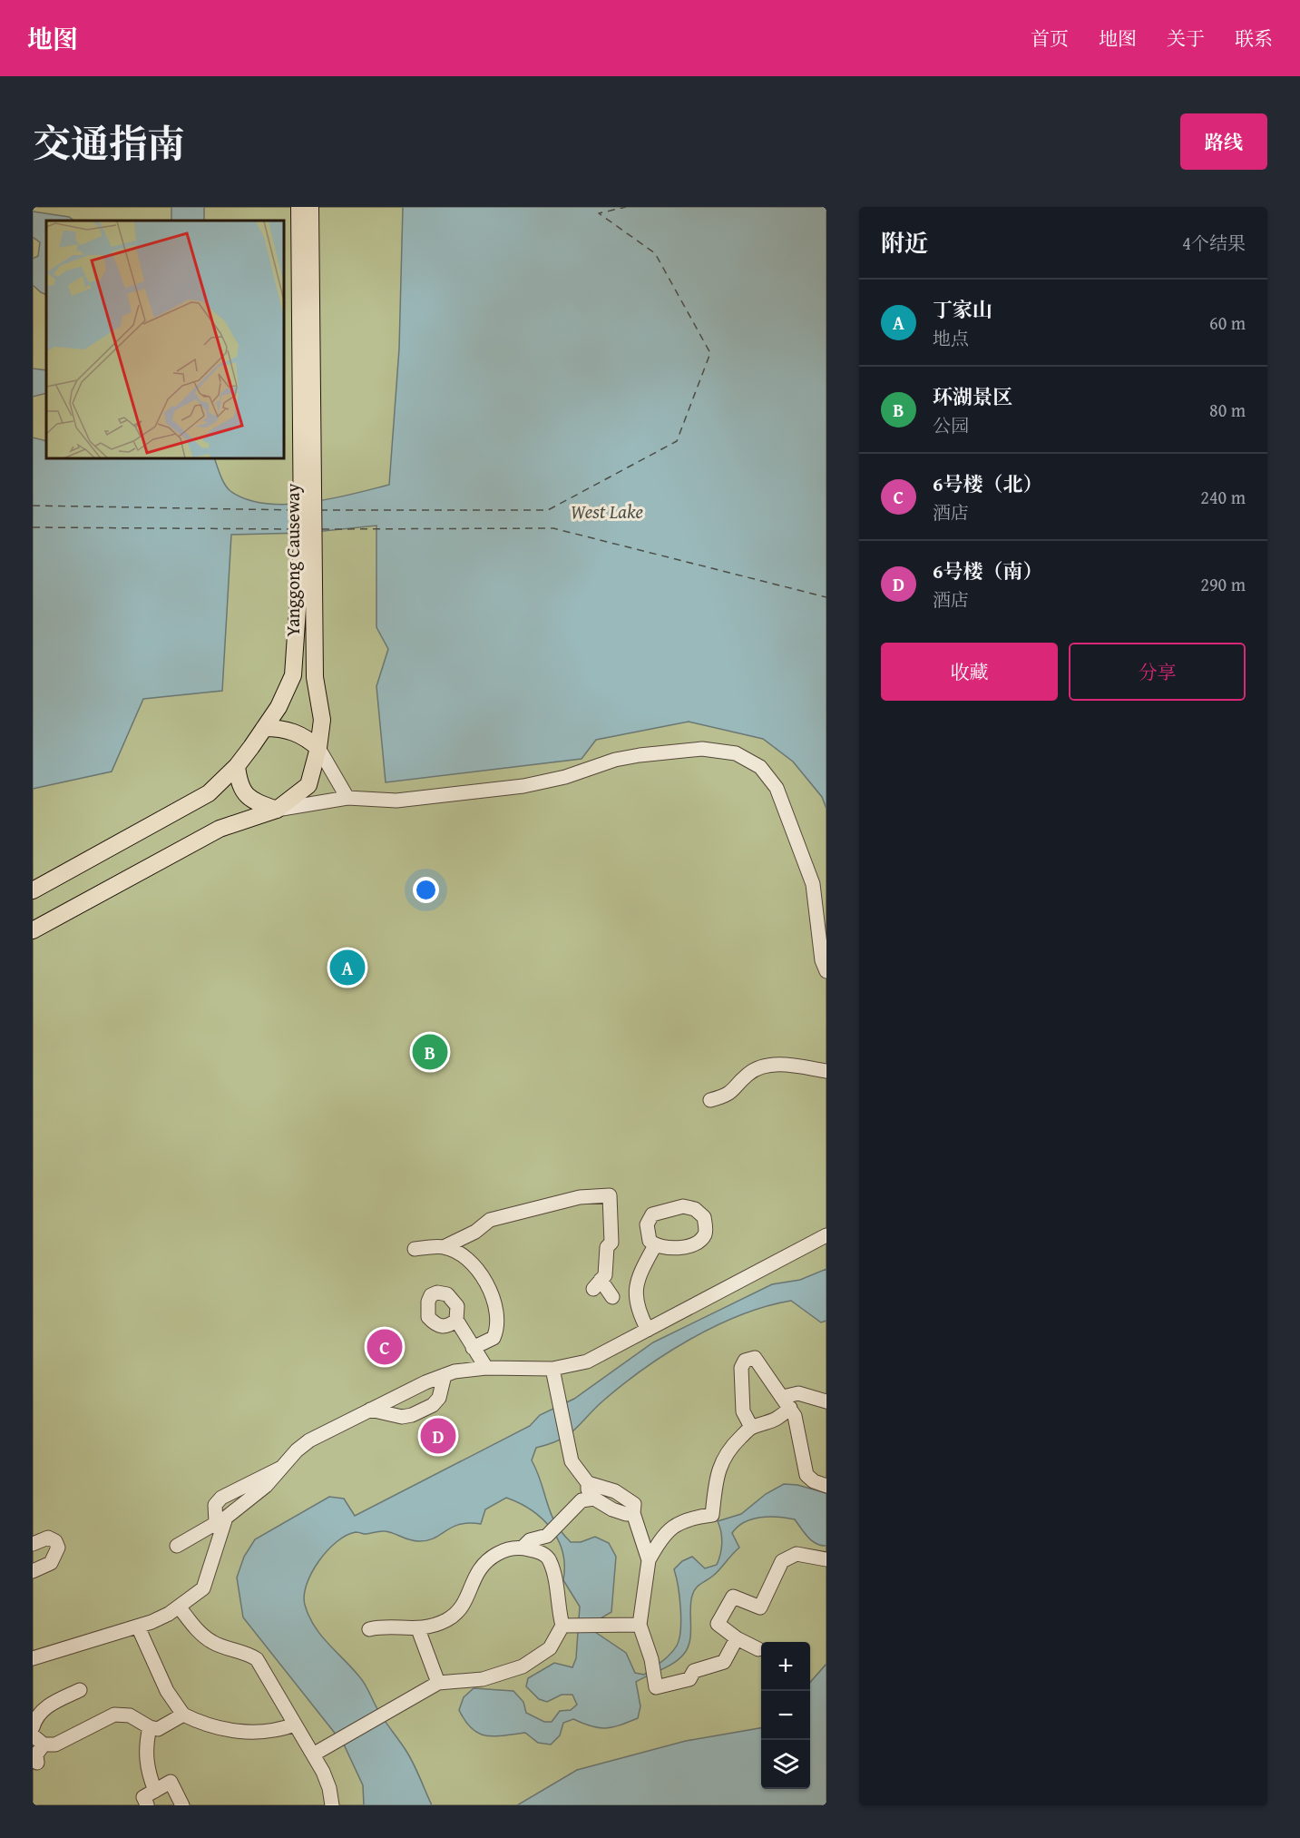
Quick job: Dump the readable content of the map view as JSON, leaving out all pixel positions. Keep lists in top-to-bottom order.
{
  "streets": {
    "main road": ["Yanggong Causeway"]
  },
  "water": ["West Lake"],
  "page": {
    "header": "地图",
    "nav": [
      "首页",
      "地图",
      "关于",
      "联系"
    ],
    "title": "交通指南",
    "buttons": [
      "路线",
      ["收藏", "分享"]
    ],
    "heading": ["附近", "4个结果"],
    "list": [
      {
        "mark": "A",
        "name": "丁家山",
        "note": "地点",
        "value": "60 m"
      },
      {
        "mark": "B",
        "name": "环湖景区",
        "note": "公园",
        "value": "80 m"
      },
      {
        "mark": "C",
        "name": "6号楼（北）",
        "note": "酒店",
        "value": "240 m"
      },
      {
        "mark": "D",
        "name": "6号楼（南）",
        "note": "酒店",
        "value": "290 m"
      }
    ],
    "pins": [
      "A",
      "B",
      "C",
      "D"
    ],
    "map_buttons": ["+", "−"]
  }
}
